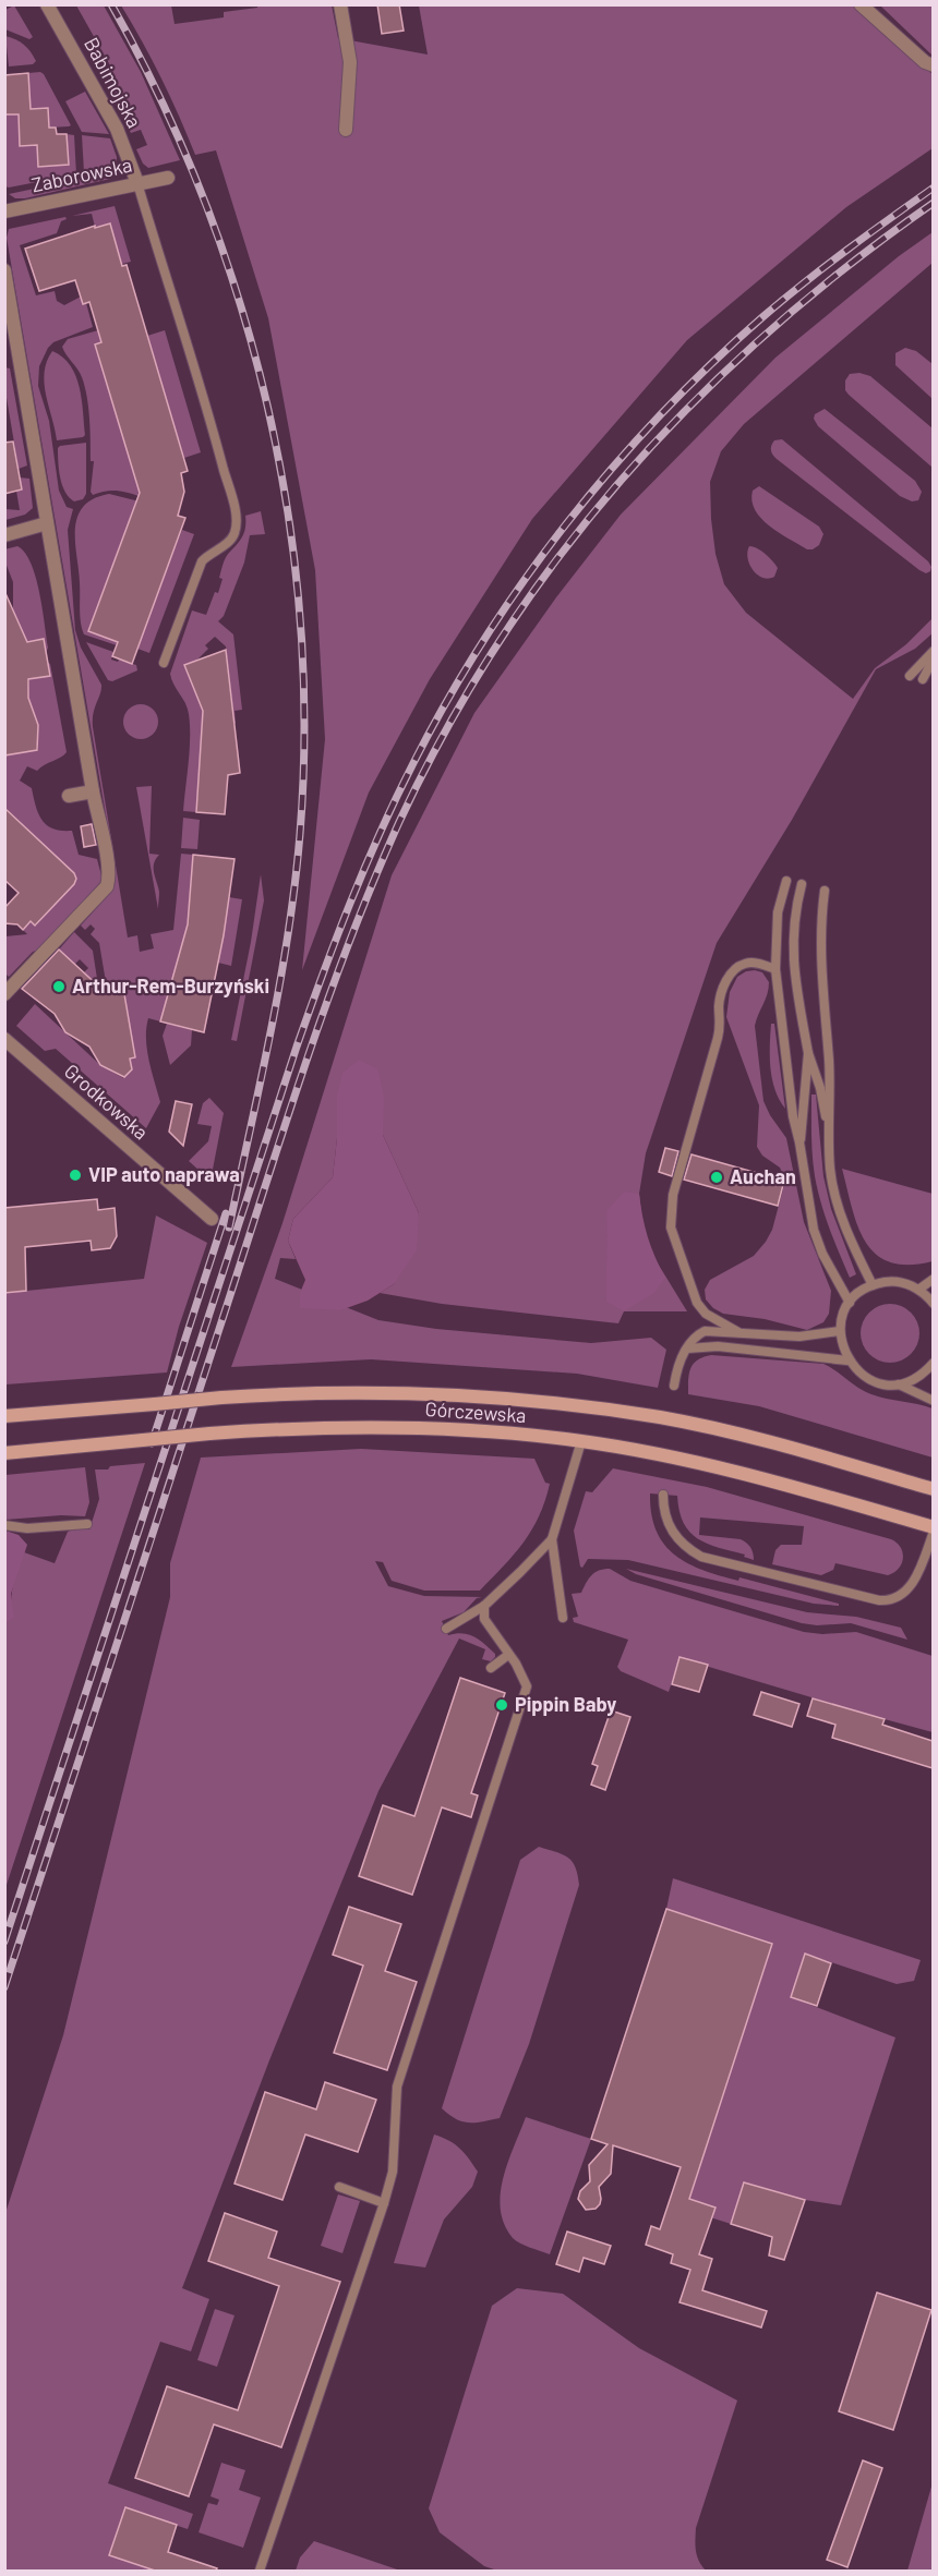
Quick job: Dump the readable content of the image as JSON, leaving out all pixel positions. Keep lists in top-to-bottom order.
{
  "streets": {
    "main road": ["Górczewska"],
    "street": ["Babimojska", "Zaborowska", "Grodkowska"]
  },
  "crossings": [
    ["Babimojska", "Zaborowska"]
  ],
  "places": [
    "Arthur-Rem-Burzyński",
    "VIP auto naprawa",
    "Auchan",
    "Pippin Baby"
  ]
}
